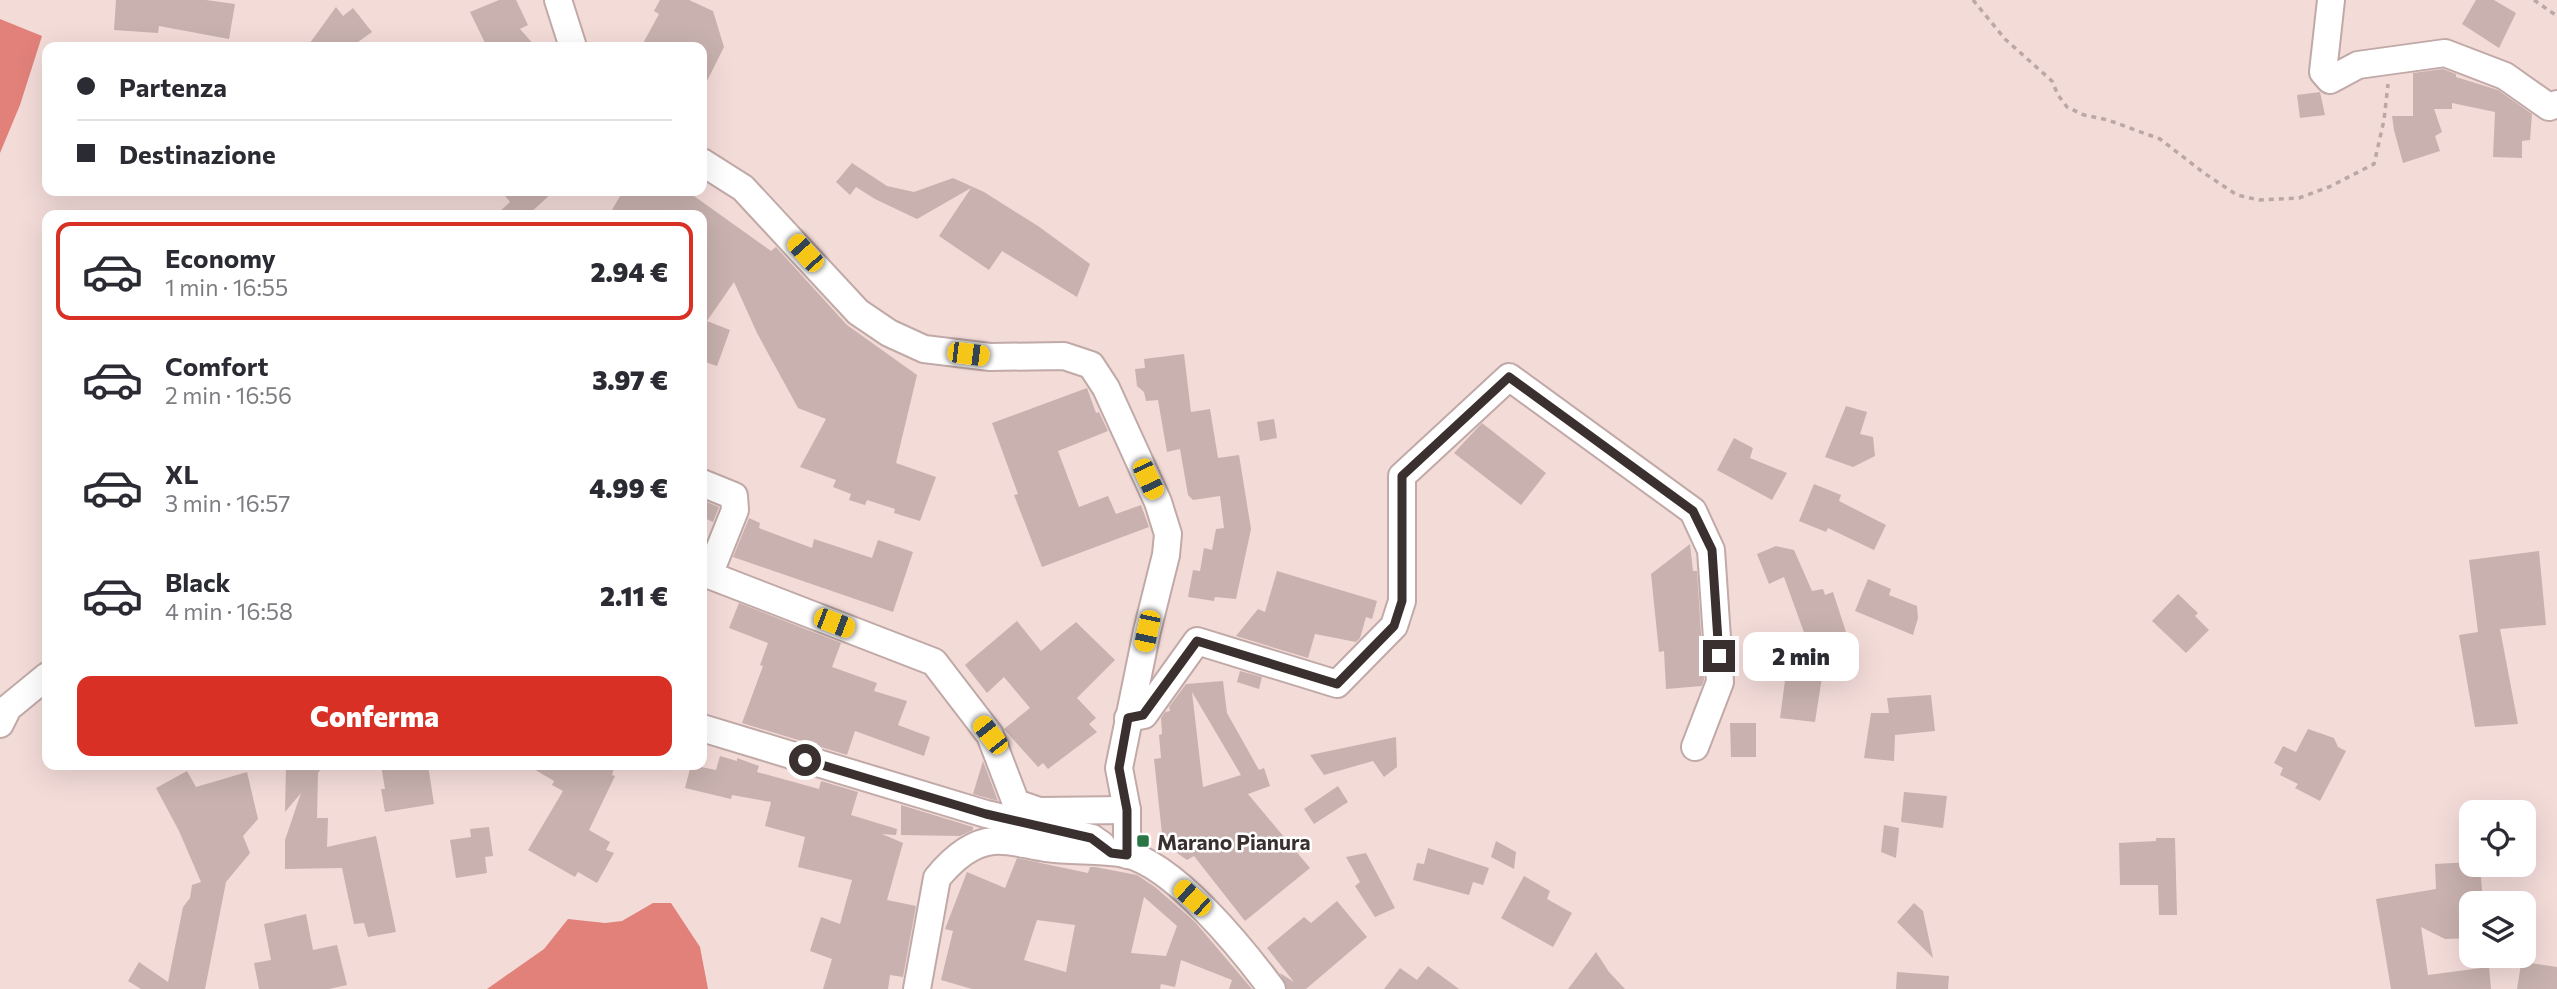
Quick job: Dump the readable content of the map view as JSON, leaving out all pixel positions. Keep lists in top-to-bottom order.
{
  "places": {
    "transit": ["Marano Pianura"]
  },
  "page": {
    "banner": ["Partenza", "Destinazione"],
    "list": [
      {
        "name": "Economy",
        "note": "1 min · 16:55",
        "value": "2.94 €"
      },
      {
        "name": "Comfort",
        "note": "2 min · 16:56",
        "value": "3.97 €"
      },
      {
        "name": "XL",
        "note": "3 min · 16:57",
        "value": "4.99 €"
      },
      {
        "name": "Black",
        "note": "4 min · 16:58",
        "value": "2.11 €"
      }
    ],
    "bubble": "2 min",
    "buttons": "Conferma"
  }
}
